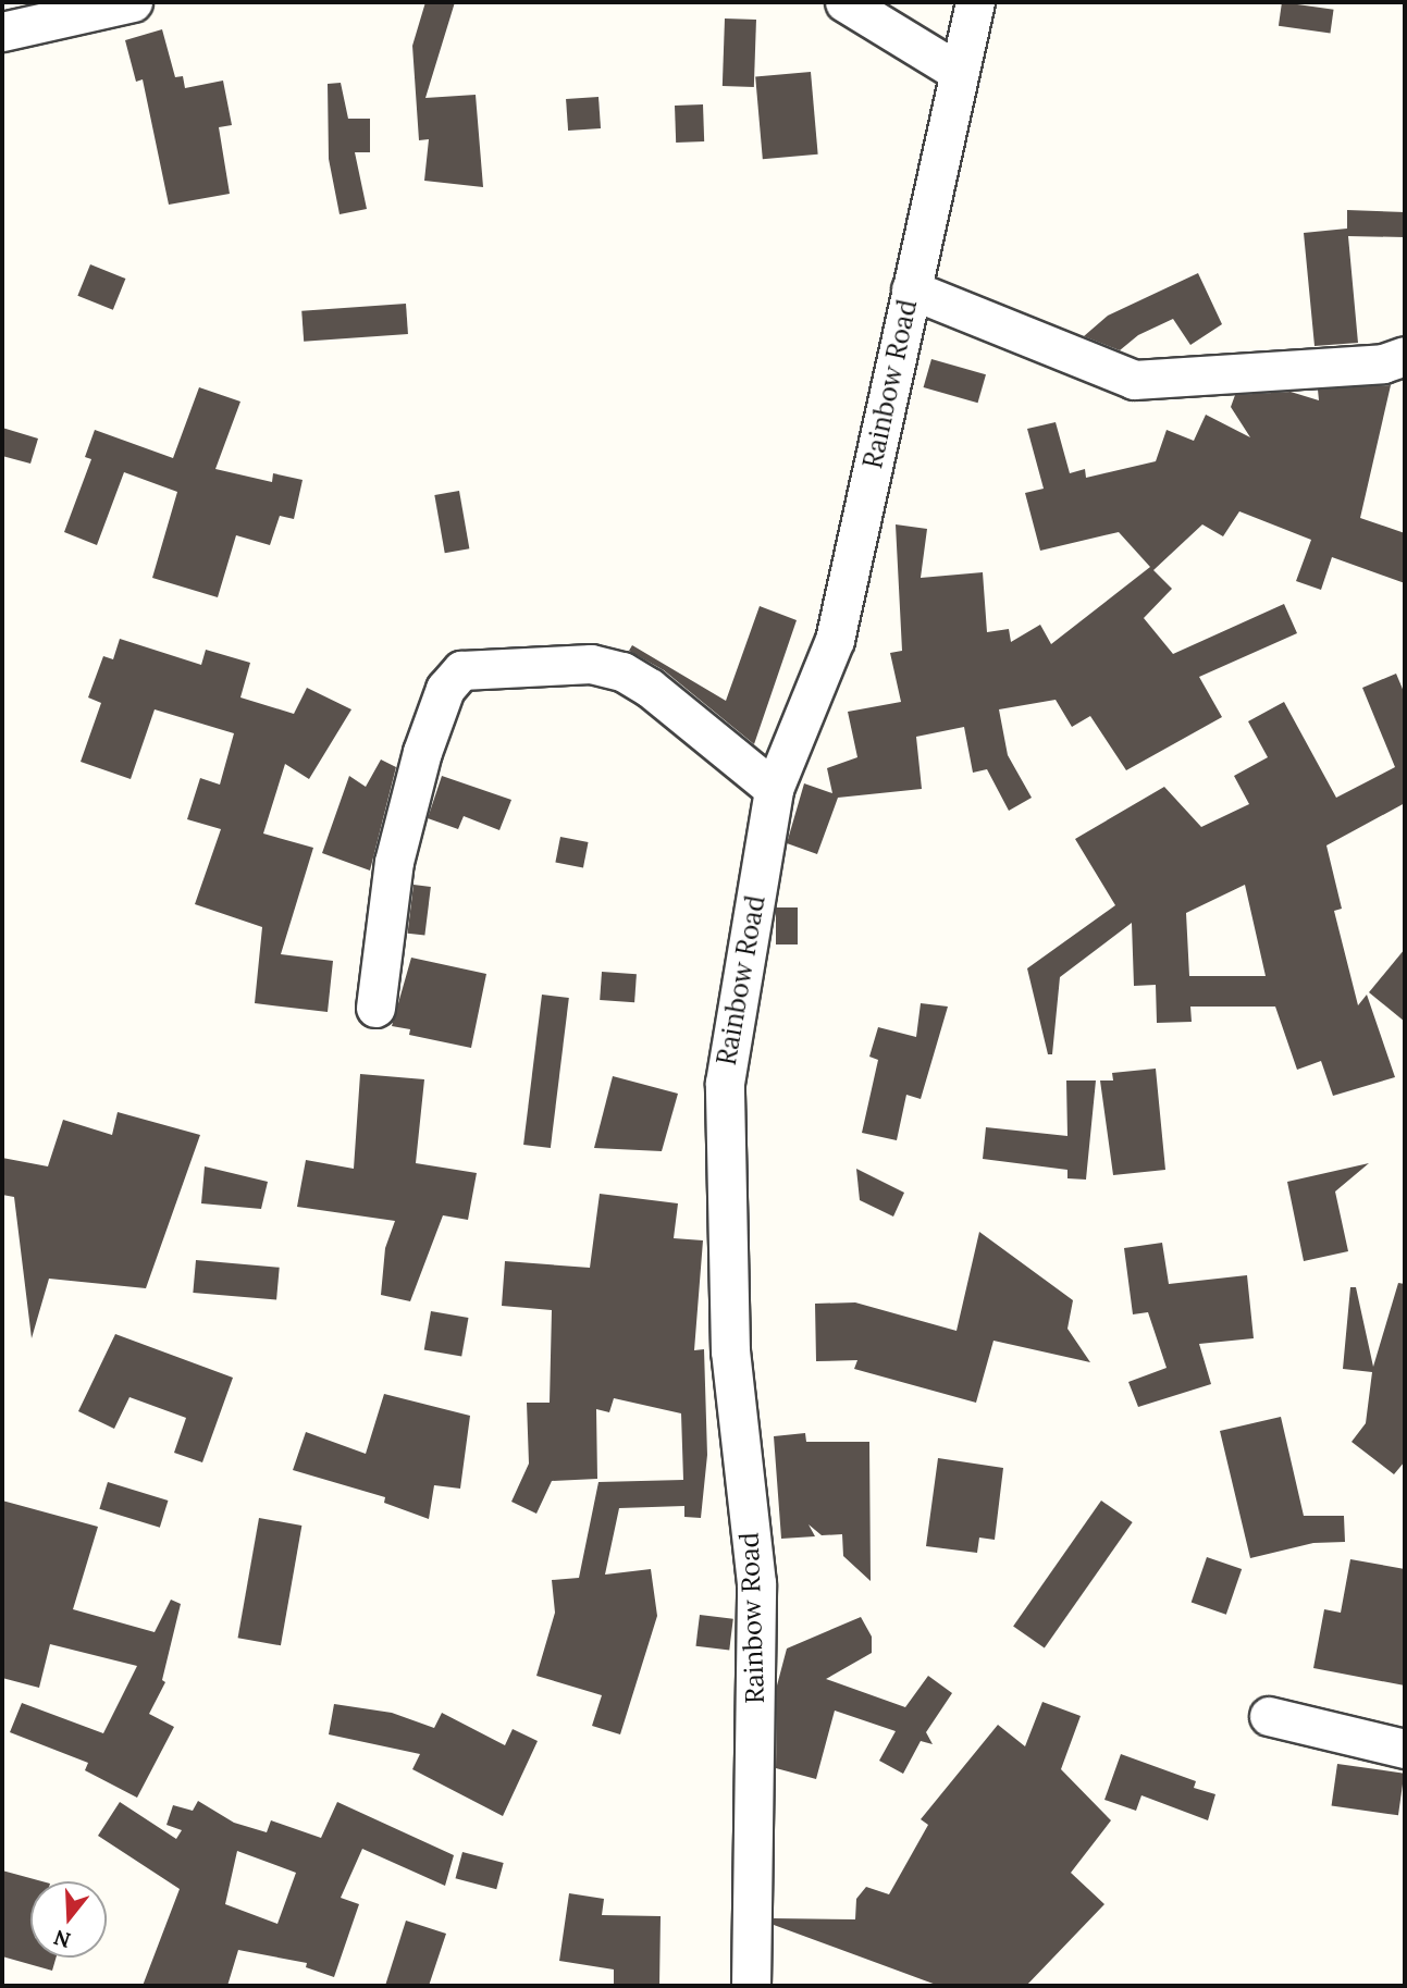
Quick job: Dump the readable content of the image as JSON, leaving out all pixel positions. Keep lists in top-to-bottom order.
{
  "streets": {
    "street": ["Rainbow Road"]
  },
  "north": "bottom"
}
